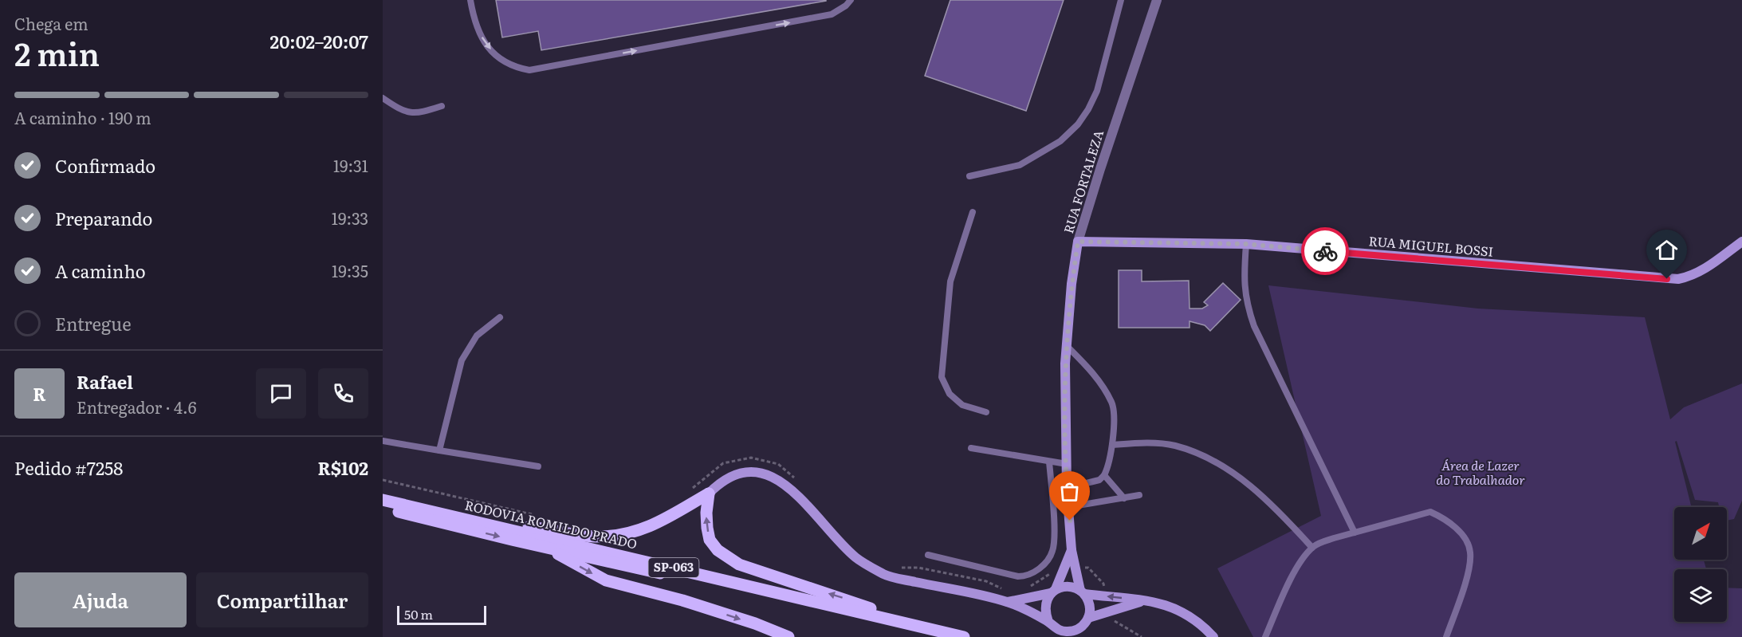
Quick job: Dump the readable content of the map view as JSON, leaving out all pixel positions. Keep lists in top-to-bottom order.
{
  "streets": {
    "main road": [
      "RUA FORTALEZA",
      "RUA MIGUEL BOSSI",
      "RODOVIA ROMILDO PRADO",
      "SP-063"
    ]
  },
  "crossings": [
    ["RUA FORTALEZA", "RUA MIGUEL BOSSI"]
  ],
  "parks": ["Área de Lazer do Trabalhador"],
  "scale_bar": "50 m",
  "north": "top right",
  "page": {
    "heading": ["2 min", "Chega em", "20:02–20:07"],
    "panel": [
      "Rafael",
      "Entregador · 4.6",
      "Pedido #7258",
      "R$102"
    ],
    "bar": "A caminho · 190 m",
    "list": [
      ["Confirmado", "19:31"],
      ["Preparando", "19:33"],
      ["A caminho", "19:35"],
      "Entregue"
    ],
    "round": "R",
    "buttons": ["Ajuda", "Compartilhar"],
    "scale": "50 m"
  }
}
